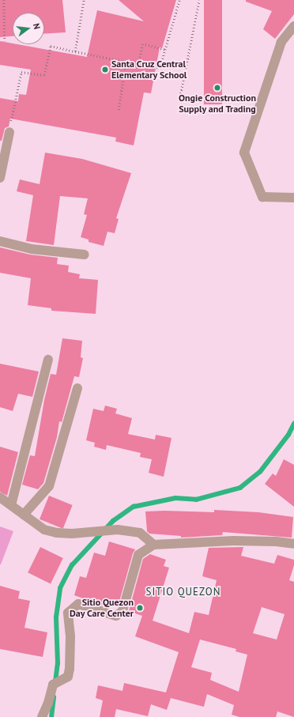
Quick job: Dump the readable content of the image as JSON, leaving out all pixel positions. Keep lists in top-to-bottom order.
{
  "districts": ["SITIO QUEZON"],
  "places": ["Santa Cruz Central Elementary School", "Ongie Construction Supply and Trading", "Sitio Quezon Day Care Center"],
  "north": "right"
}
